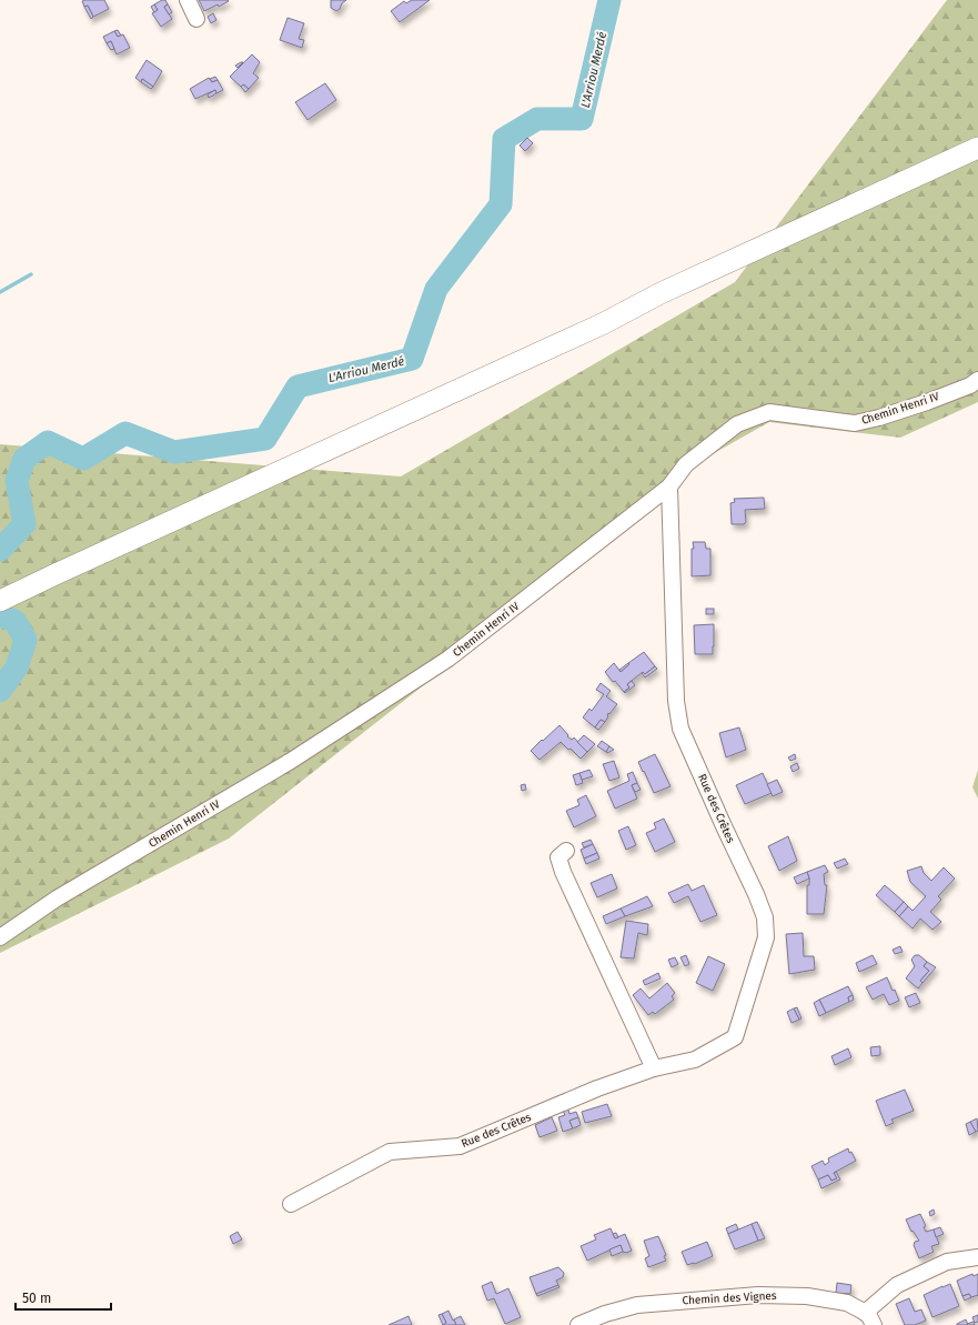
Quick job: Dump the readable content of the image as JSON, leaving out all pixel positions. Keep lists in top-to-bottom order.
{
  "streets": {
    "street": ["Chemin Henri IV", "Rue des Crêtes", "Chemin des Vignes"]
  },
  "crossings": [
    ["Chemin Henri IV", "Rue des Crêtes"]
  ],
  "water": ["L'Arriou Merdé"],
  "scale_bar": "50 m"
}
